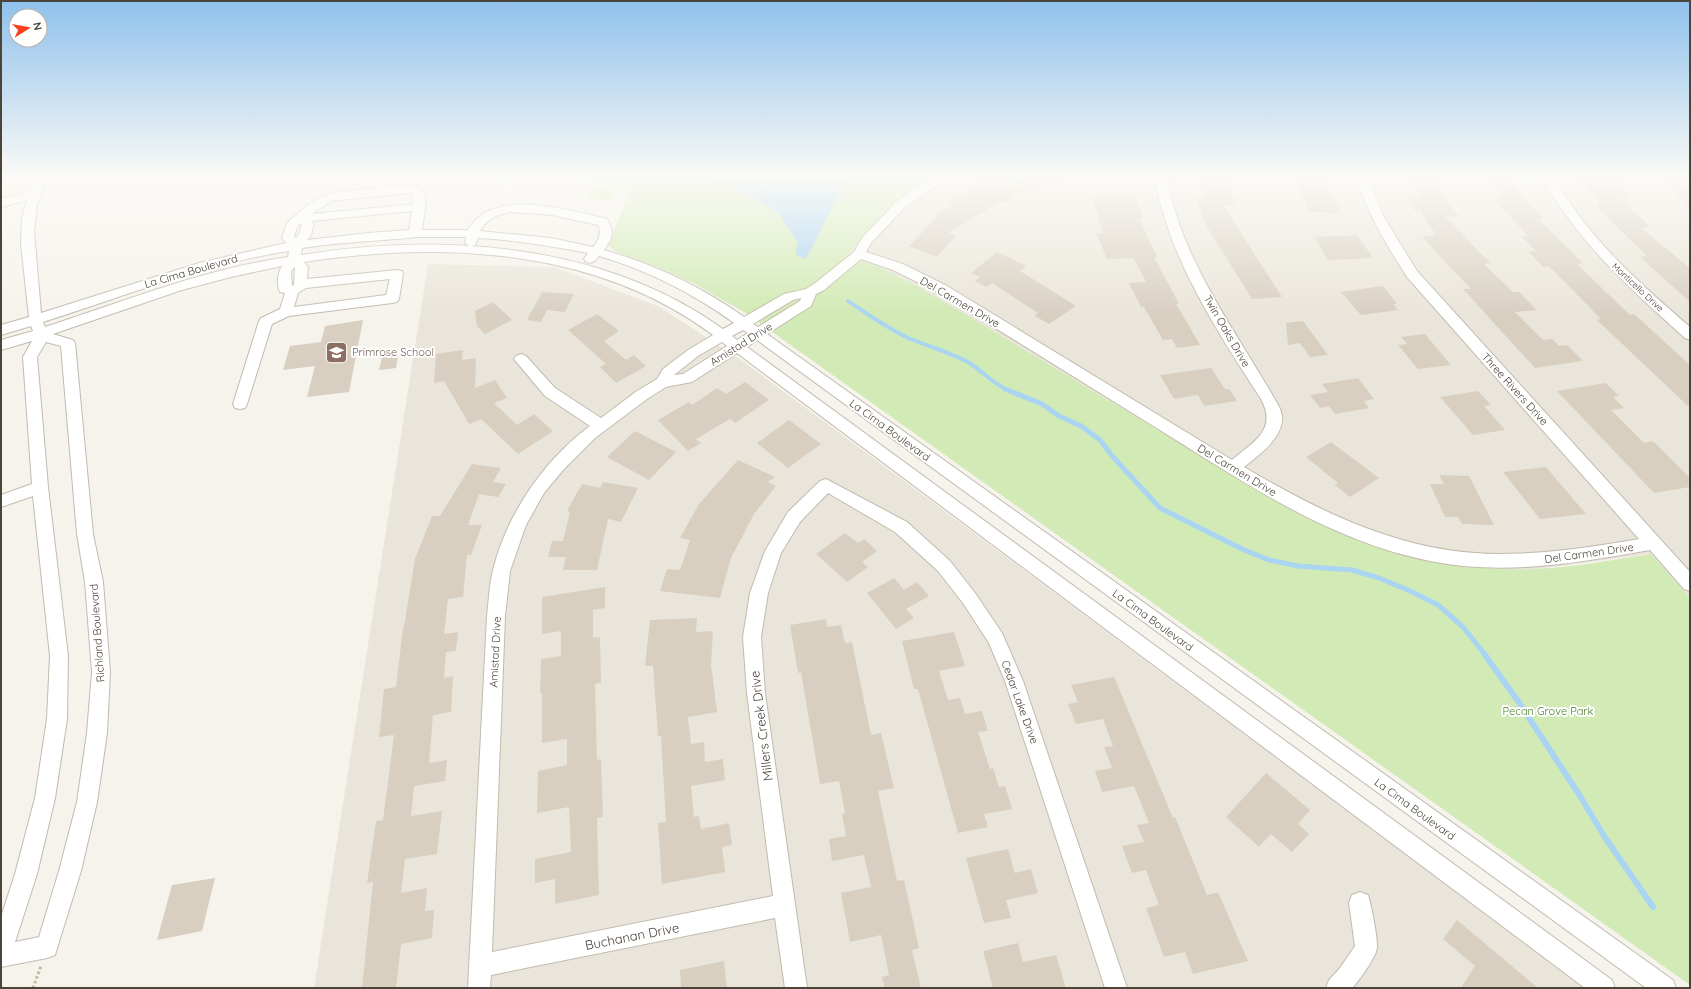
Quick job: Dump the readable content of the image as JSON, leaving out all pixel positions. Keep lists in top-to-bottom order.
{
  "streets": {
    "street": [
      "La Cima Boulevard",
      "Monticello Drive",
      "Del Carmen Drive",
      "Twin Oaks Drive",
      "Amistad Drive",
      "Three Rivers Drive",
      "Richland Boulevard",
      "Cedar Lake Drive",
      "Millers Creek Drive",
      "Buchanan Drive"
    ]
  },
  "crossings": [
    ["La Cima Boulevard", "Amistad Drive"],
    ["La Cima Boulevard", "Richland Boulevard"],
    ["Del Carmen Drive", "Twin Oaks Drive"],
    ["Del Carmen Drive", "Amistad Drive"],
    ["Del Carmen Drive", "Three Rivers Drive"],
    ["Amistad Drive", "Buchanan Drive"],
    ["Cedar Lake Drive", "Millers Creek Drive"],
    ["Millers Creek Drive", "Buchanan Drive"]
  ],
  "parks": ["Pecan Grove Park"],
  "places": {
    "school or university": ["Primrose School"]
  },
  "north": "right"
}
